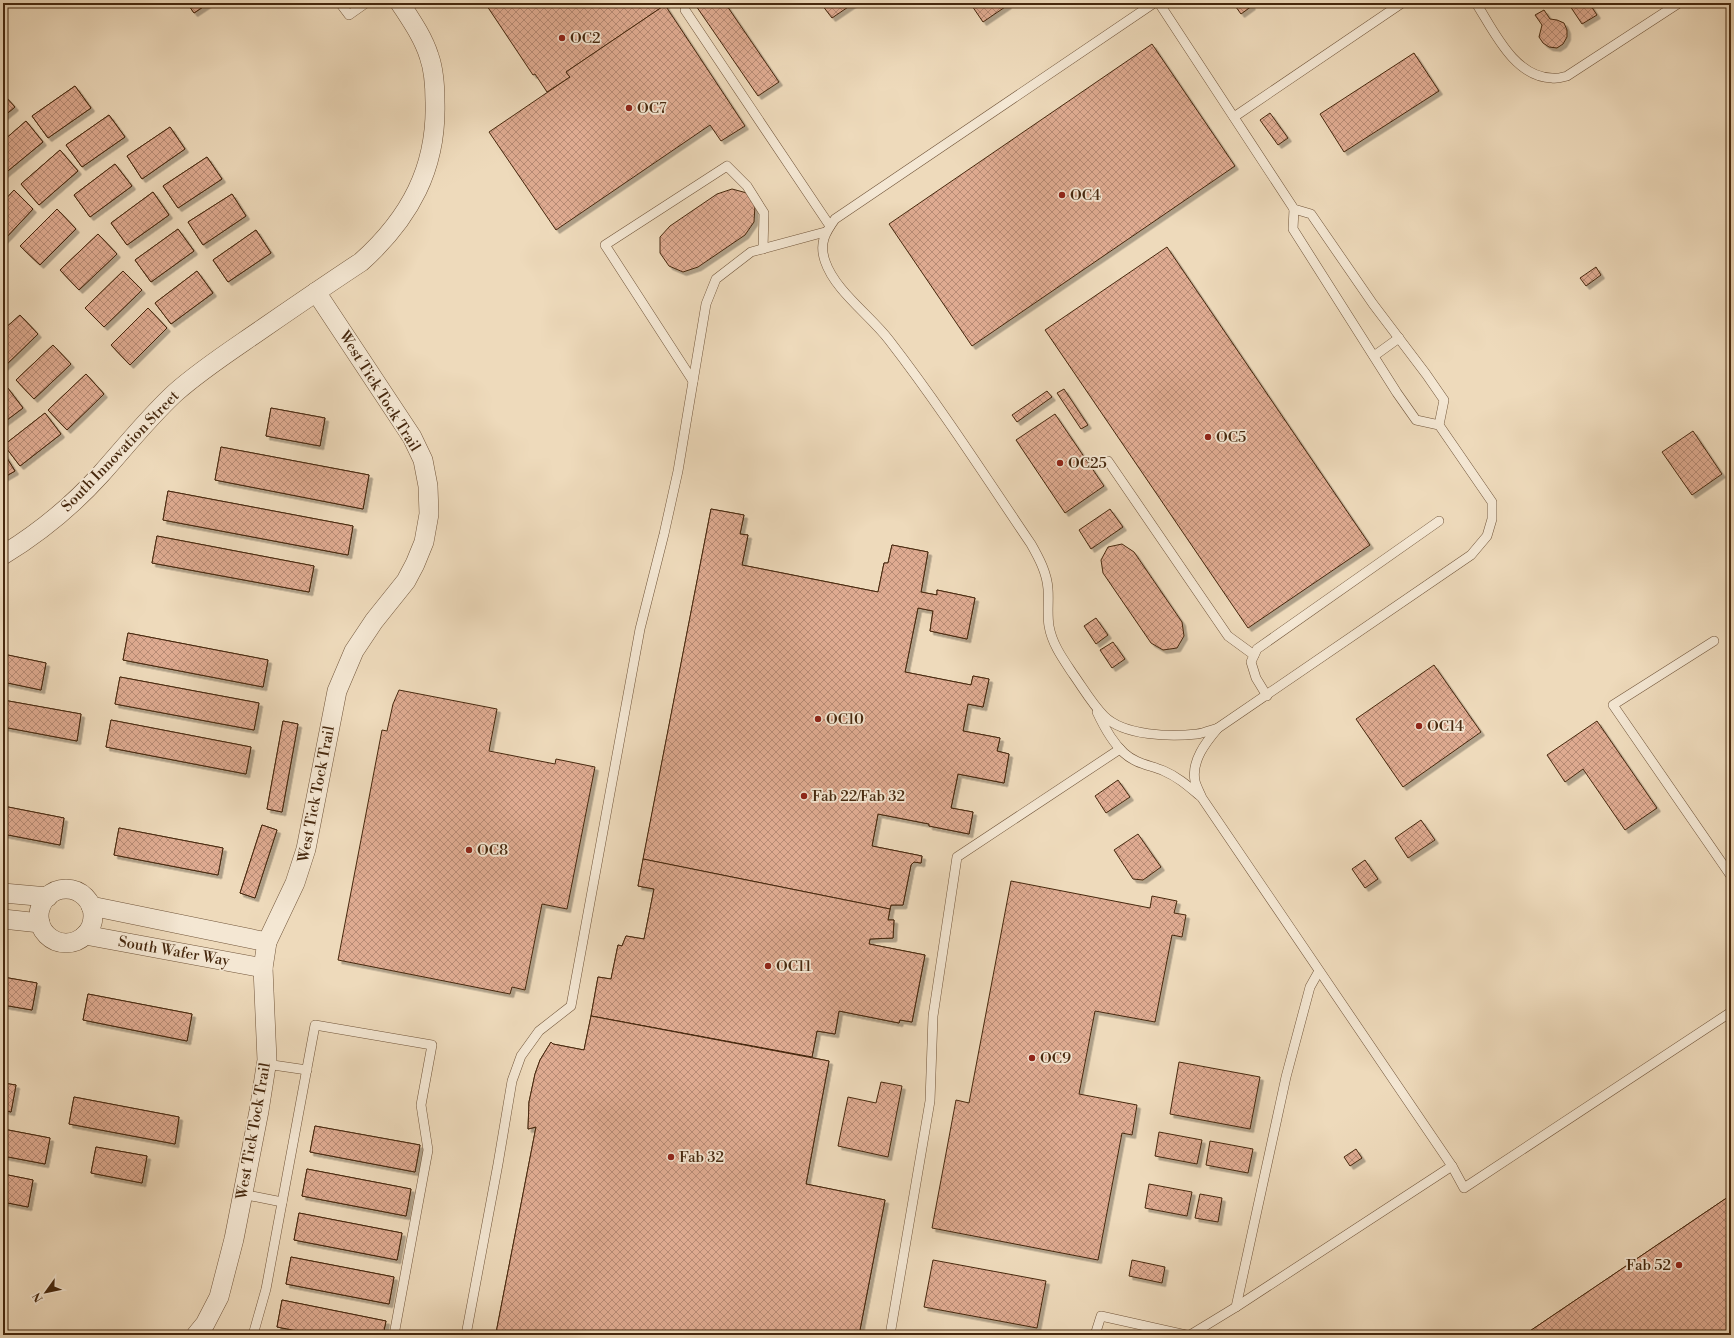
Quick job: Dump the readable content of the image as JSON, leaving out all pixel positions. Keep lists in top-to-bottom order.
{
  "streets": {
    "street": ["West Tick Tock Trail", "South Innovation Street", "South Wafer Way"]
  },
  "crossings": [
    ["West Tick Tock Trail", "South Innovation Street"],
    ["West Tick Tock Trail", "South Wafer Way"]
  ],
  "places": [
    "OC2",
    "OC7",
    "OC4",
    "OC5",
    "OC25",
    "OC10",
    "OC14",
    "Fab 22/Fab 32",
    "OC8",
    "OC11",
    "OC9",
    "Fab 32",
    "Fab 52"
  ],
  "north": "bottom left"
}
